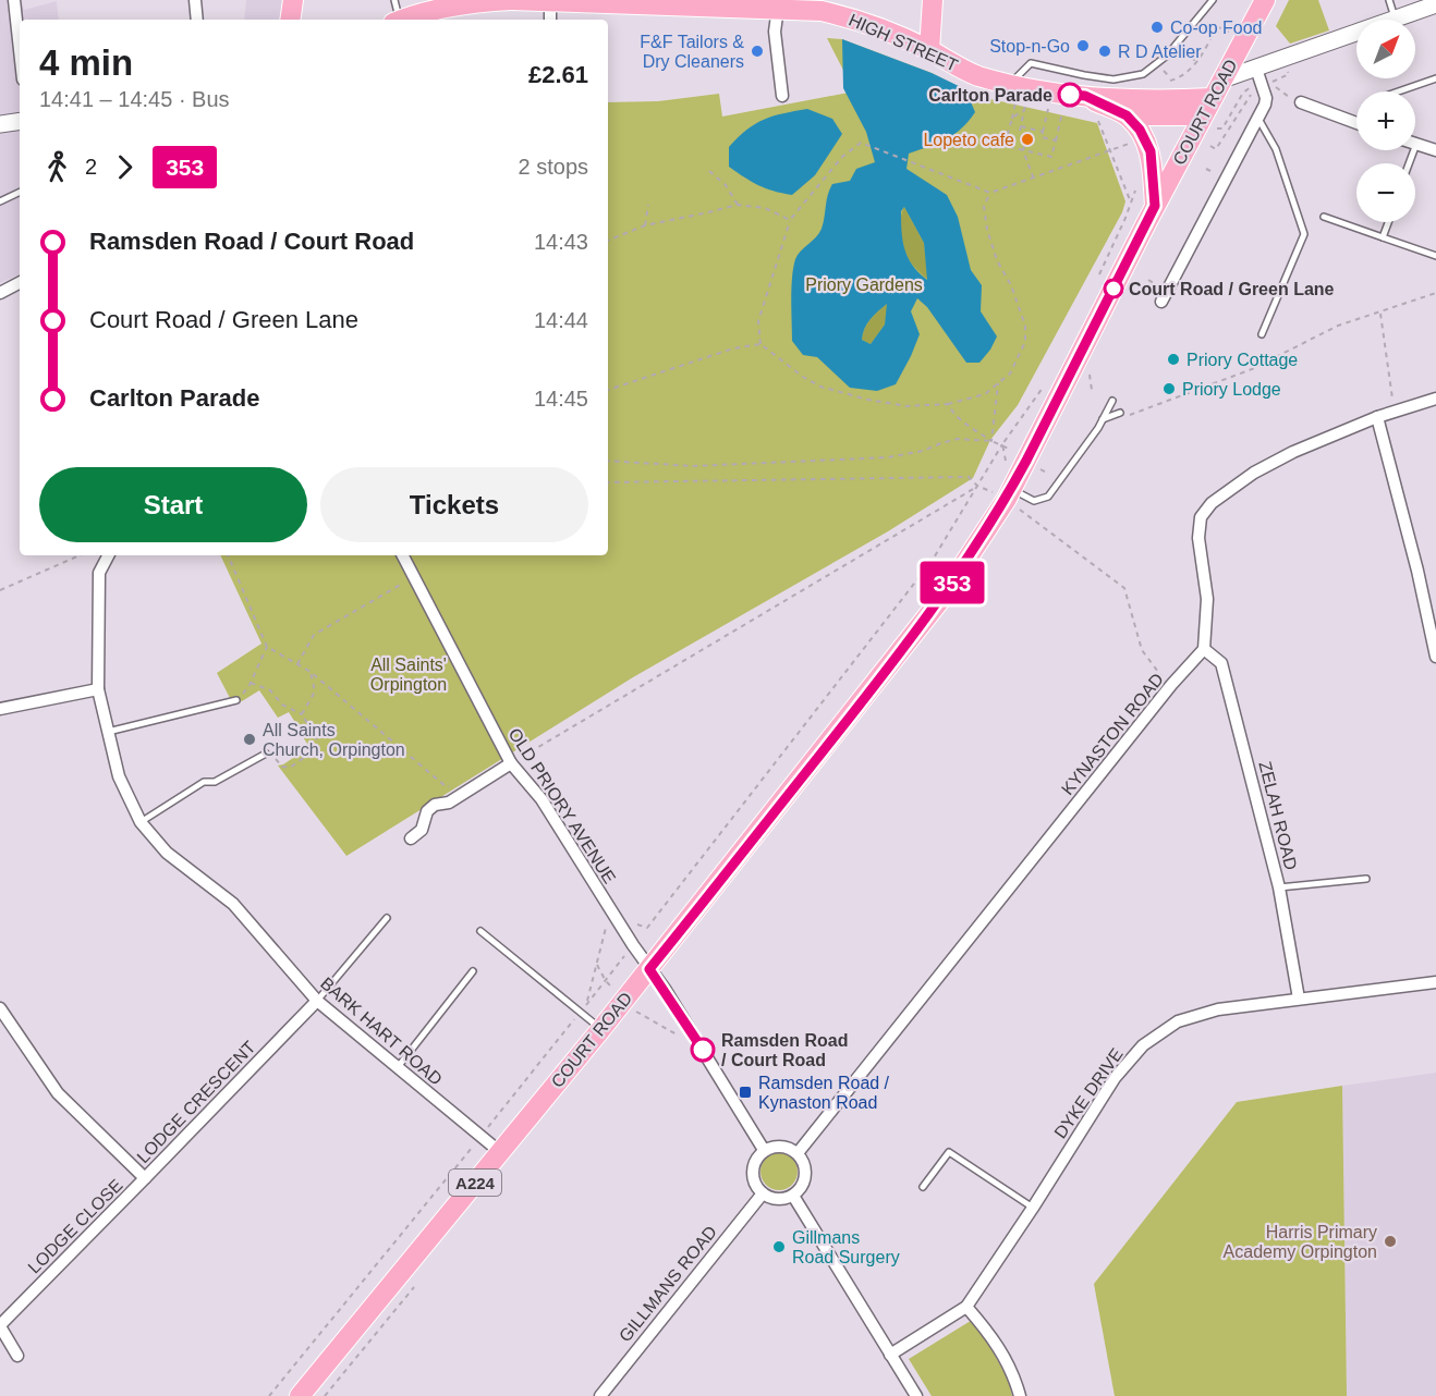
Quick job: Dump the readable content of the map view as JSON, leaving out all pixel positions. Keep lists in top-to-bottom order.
{
  "streets": {
    "main road": ["HIGH STREET", "COURT ROAD", "A224"],
    "street": [
      "KYNASTON ROAD",
      "OLD PRIORY AVENUE",
      "ZELAH ROAD",
      "BARK HART ROAD",
      "DYKE DRIVE",
      "LODGE CRESCENT",
      "LODGE CLOSE",
      "GILLMANS ROAD"
    ]
  },
  "crossings": [
    ["HIGH STREET", "COURT ROAD"],
    ["COURT ROAD", "OLD PRIORY AVENUE"],
    ["COURT ROAD", "BARK HART ROAD"],
    ["KYNASTON ROAD", "OLD PRIORY AVENUE"],
    ["KYNASTON ROAD", "ZELAH ROAD"],
    ["KYNASTON ROAD", "GILLMANS ROAD"],
    ["OLD PRIORY AVENUE", "GILLMANS ROAD"],
    ["ZELAH ROAD", "DYKE DRIVE"],
    ["BARK HART ROAD", "LODGE CRESCENT"],
    ["LODGE CRESCENT", "LODGE CLOSE"]
  ],
  "parks": ["Priory Gardens", "All Saints' Orpington"],
  "places": {
    "other": [
      "Co-op Food",
      "Stop-n-Go",
      "F&F Tailors & Dry Cleaners",
      "R D Atelier",
      "Carlton Parade",
      "Lopeto cafe",
      "Court Road / Green Lane",
      "Priory Cottage",
      "Priory Lodge",
      "All Saints Church, Orpington",
      "Ramsden Road / Court Road",
      "Harris Primary Academy Orpington",
      "Gillmans Road Surgery"
    ],
    "transit": ["Ramsden Road / Kynaston Road"]
  },
  "lines": ["bus line 353"],
  "north": "top right",
  "page": {
    "on_map": "353",
    "map_buttons": ["+", "−"],
    "heading": ["4 min", "14:41 – 14:45 · Bus", "£2.61"],
    "legs": ["2", "353", "2 stops"],
    "list": [
      {
        "name": "Ramsden Road / Court Road",
        "value": "14:43"
      },
      {
        "name": "Court Road / Green Lane",
        "value": "14:44"
      },
      {
        "name": "Carlton Parade",
        "value": "14:45"
      }
    ],
    "buttons": ["Start", "Tickets"]
  }
}
